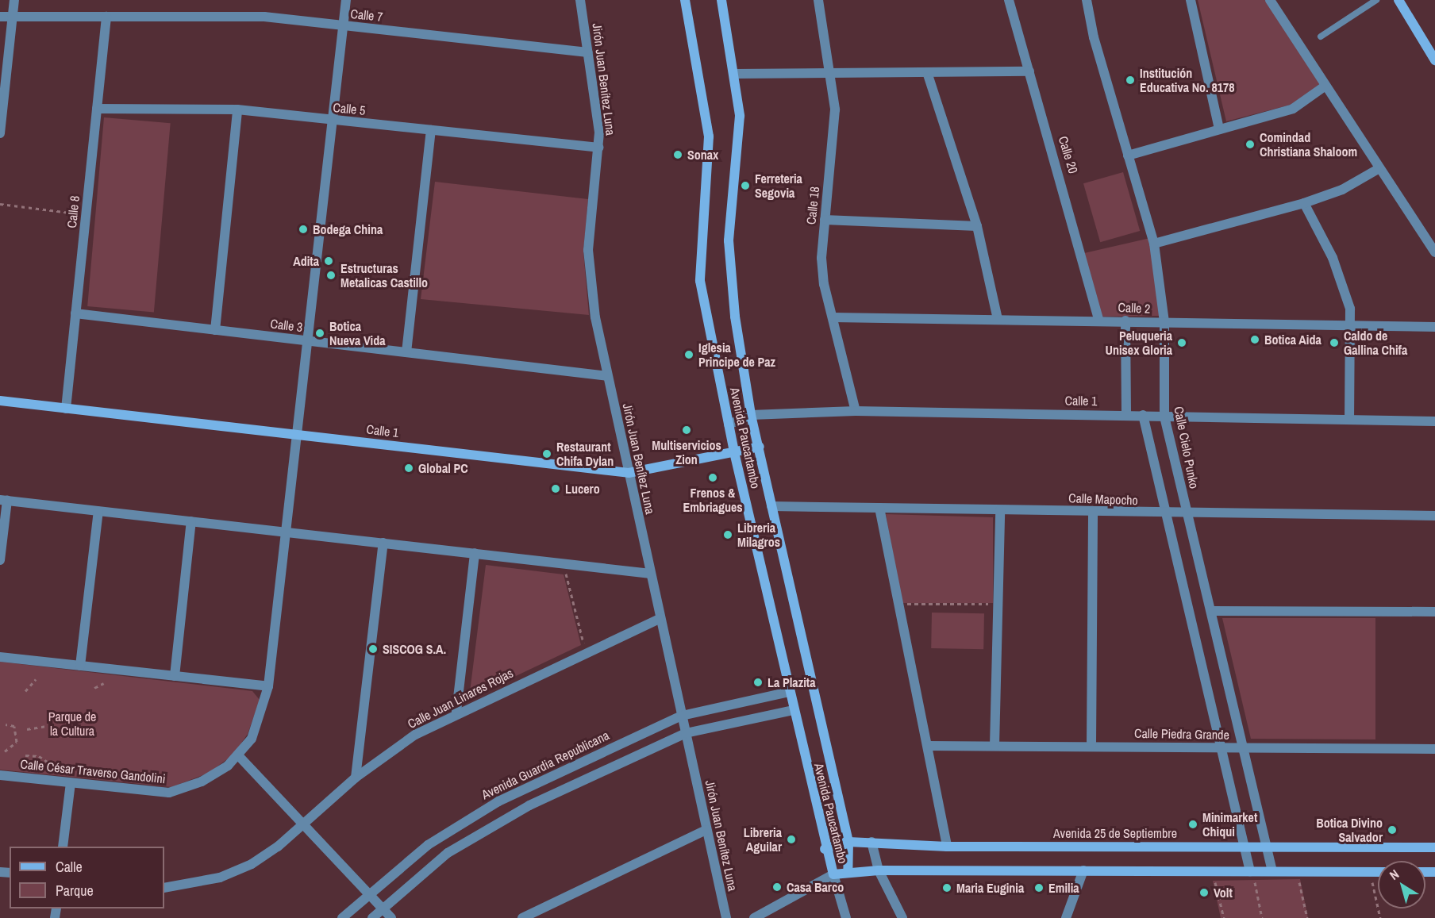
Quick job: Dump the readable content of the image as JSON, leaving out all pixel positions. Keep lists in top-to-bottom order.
{
  "streets": {
    "main road": ["Calle 1", "Avenida Paucartambo", "Avenida 25 de Septiembre"],
    "street": [
      "Calle 7",
      "Jirón Juan Benítez Luna",
      "Calle 5",
      "Calle 20",
      "Calle 18",
      "Calle 8",
      "Calle 2",
      "Calle 3",
      "Calle Cielo Punko",
      "Calle Mapocho",
      "Calle Juan Linares Rojas",
      "Calle Piedra Grande",
      "Avenida Guardia Republicana",
      "Calle César Traverso Gandolini"
    ]
  },
  "crossings": [
    ["Calle 7", "Jirón Juan Benítez Luna"],
    ["Calle 7", "Calle 8"],
    ["Calle 7", "Calle César Traverso Gandolini"],
    ["Jirón Juan Benítez Luna", "Calle 5"],
    ["Jirón Juan Benítez Luna", "Calle 3"],
    ["Jirón Juan Benítez Luna", "Calle 1"],
    ["Jirón Juan Benítez Luna", "Calle Juan Linares Rojas"],
    ["Jirón Juan Benítez Luna", "Avenida Guardia Republicana"],
    ["Calle 5", "Calle 8"],
    ["Calle 5", "Calle César Traverso Gandolini"],
    ["Calle 20", "Calle 2"],
    ["Calle 18", "Calle 2"],
    ["Calle 18", "Calle 1"],
    ["Calle 8", "Calle 3"],
    ["Calle 8", "Calle 1"],
    ["Calle 2", "Calle Cielo Punko"],
    ["Calle 3", "Calle César Traverso Gandolini"],
    ["Calle 1", "Avenida Paucartambo"],
    ["Calle 1", "Calle Cielo Punko"],
    ["Calle 1", "Calle César Traverso Gandolini"],
    ["Avenida Paucartambo", "Calle Mapocho"],
    ["Avenida Paucartambo", "Avenida Guardia Republicana"],
    ["Avenida Paucartambo", "Avenida 25 de Septiembre"],
    ["Calle Cielo Punko", "Calle Mapocho"],
    ["Calle Cielo Punko", "Calle Piedra Grande"],
    ["Calle Cielo Punko", "Avenida 25 de Septiembre"]
  ],
  "parks": ["Parque de la Cultura"],
  "places": [
    "Institución Educativa No. 8178",
    "Comindad Christiana Shaloom",
    "Sonax",
    "Ferreteria Segovia",
    "Bodega China",
    "Adita",
    "Estructuras Metalicas Castillo",
    "Botica Nueva Vida",
    "Botica Aida",
    "Peluqueria Unisex Gloria",
    "Caldo de Gallina Chifa",
    "Iglesia Principe de Paz",
    "Multiservicios Zion",
    "Restaurant Chifa Dylan",
    "Global PC",
    "Frenos & Embriagues",
    "Lucero",
    "Libreria Milagros",
    "SISCOG S.A.",
    "La Plazita",
    "Minimarket Chiqui",
    "Botica Divino Salvador",
    "Libreria Aguilar",
    "Casa Barco",
    "Maria Euginia",
    "Emilia",
    "Volt"
  ],
  "legend": ["Calle", "Parque"],
  "north": "top left"
}
